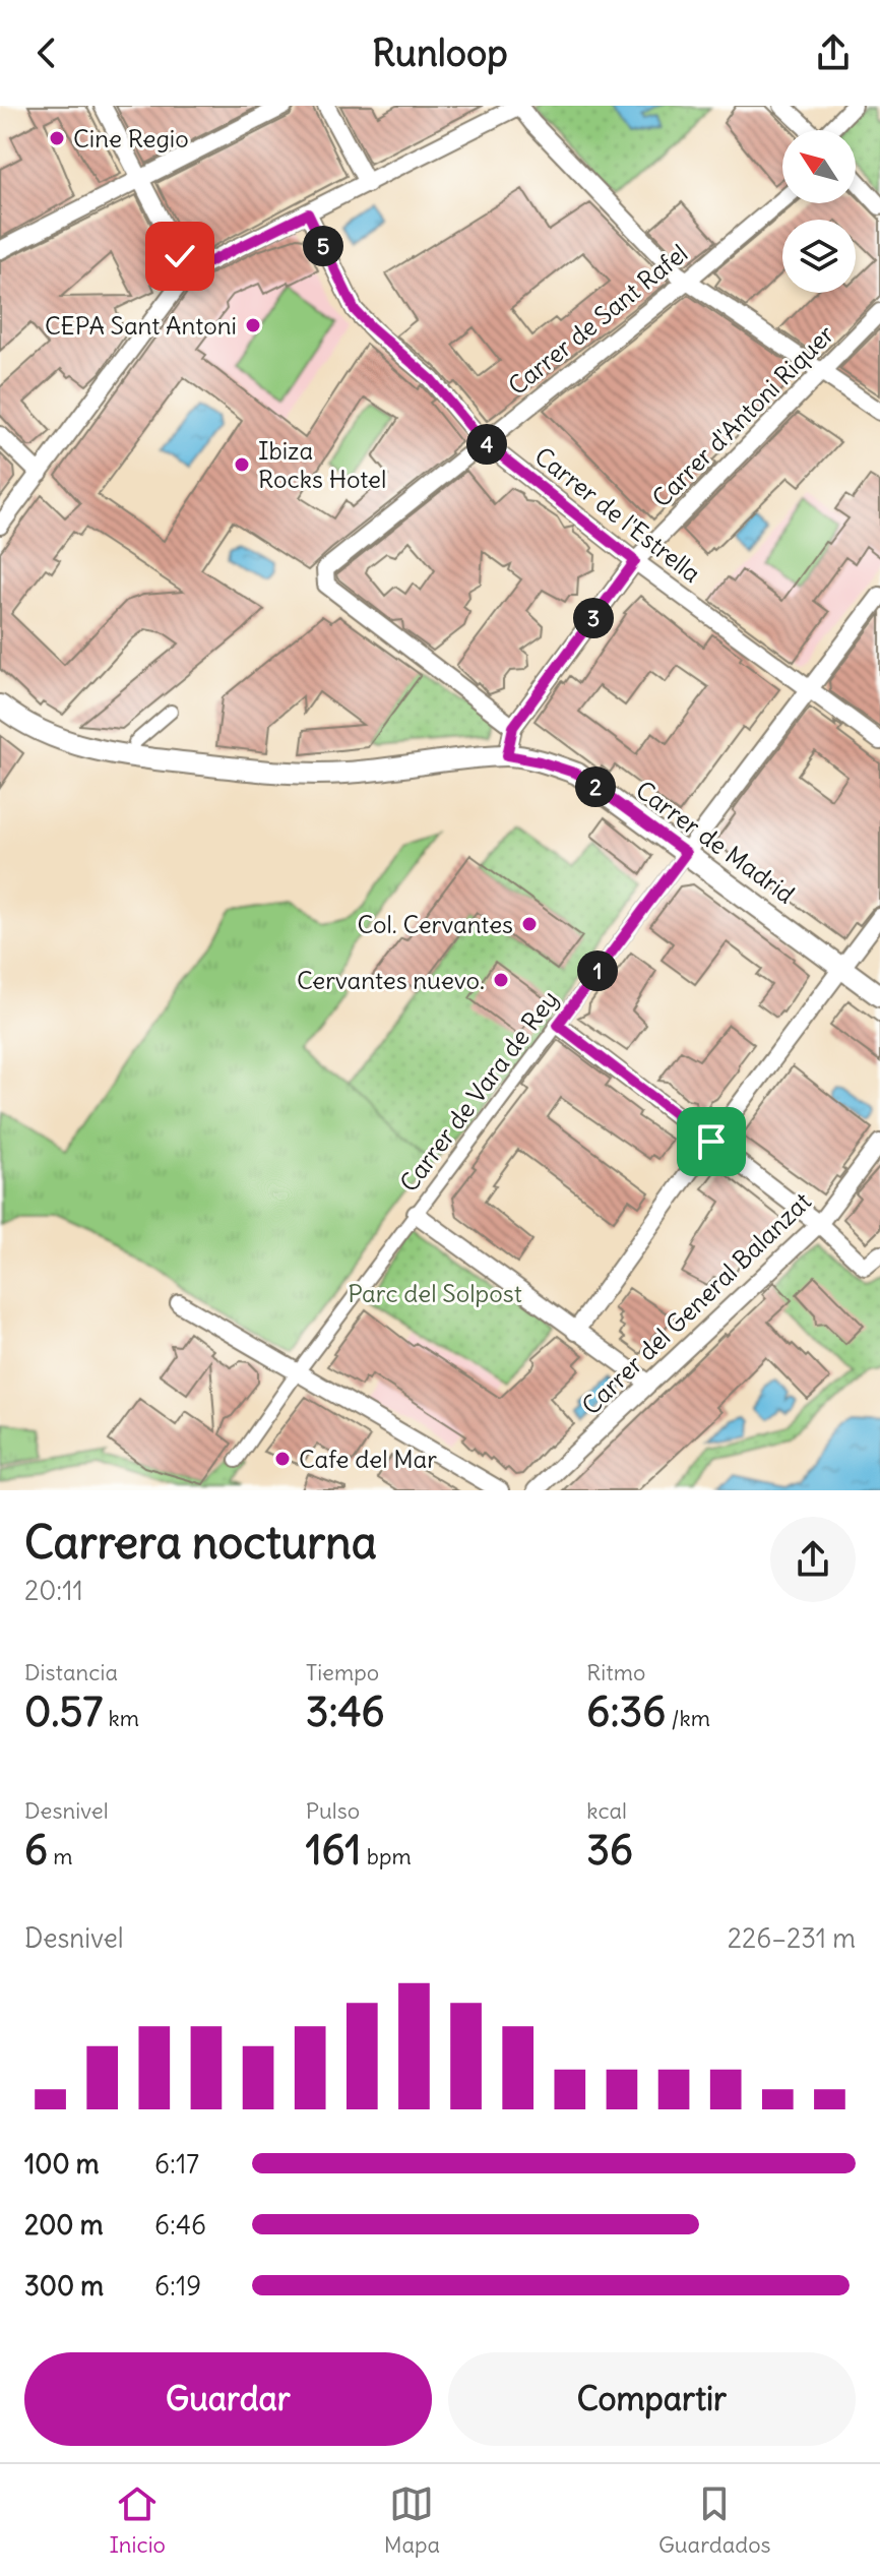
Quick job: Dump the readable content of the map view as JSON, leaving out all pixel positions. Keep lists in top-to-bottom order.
{
  "streets": {
    "street": [
      "Carrer de Sant Rafel",
      "Carrer d'Antoni Riquer",
      "Carrer de l'Estrella",
      "Carrer de Madrid",
      "Carrer de Vara de Rey",
      "Carrer del General Balanzat"
    ]
  },
  "crossings": [
    ["Carrer de Sant Rafel", "Carrer d'Antoni Riquer"],
    ["Carrer de Sant Rafel", "Carrer de l'Estrella"],
    ["Carrer d'Antoni Riquer", "Carrer de l'Estrella"],
    ["Carrer d'Antoni Riquer", "Carrer de Madrid"],
    ["Carrer de l'Estrella", "Carrer de Vara de Rey"],
    ["Carrer de Madrid", "Carrer de Vara de Rey"]
  ],
  "parks": ["Parc del Solpost"],
  "places": [
    "Cine Regio",
    "CEPA Sant Antoni",
    "Ibiza Rocks Hotel",
    "Col. Cervantes",
    "Cervantes nuevo.",
    "Cafe del Mar"
  ],
  "north": "top left",
  "page": {
    "header": "Runloop",
    "pins": [
      "5",
      "4",
      "3",
      "2",
      "1"
    ],
    "heading": ["Carrera nocturna", "20:11"],
    "stats": [
      ["Distancia", "0.57 km"],
      ["Tiempo", "3:46"],
      ["Ritmo", "6:36 /km"],
      ["Desnivel", "6 m"],
      ["Pulso", "161 bpm"],
      ["kcal", "36"]
    ],
    "chart": ["Desnivel", "226–231 m"],
    "list": [
      {
        "name": "100 m",
        "note": "6:17"
      },
      {
        "name": "200 m",
        "note": "6:46"
      },
      {
        "name": "300 m",
        "note": "6:19"
      }
    ],
    "buttons": ["Guardar", "Compartir"],
    "tabs": ["Inicio", "Mapa", "Guardados"]
  }
}
